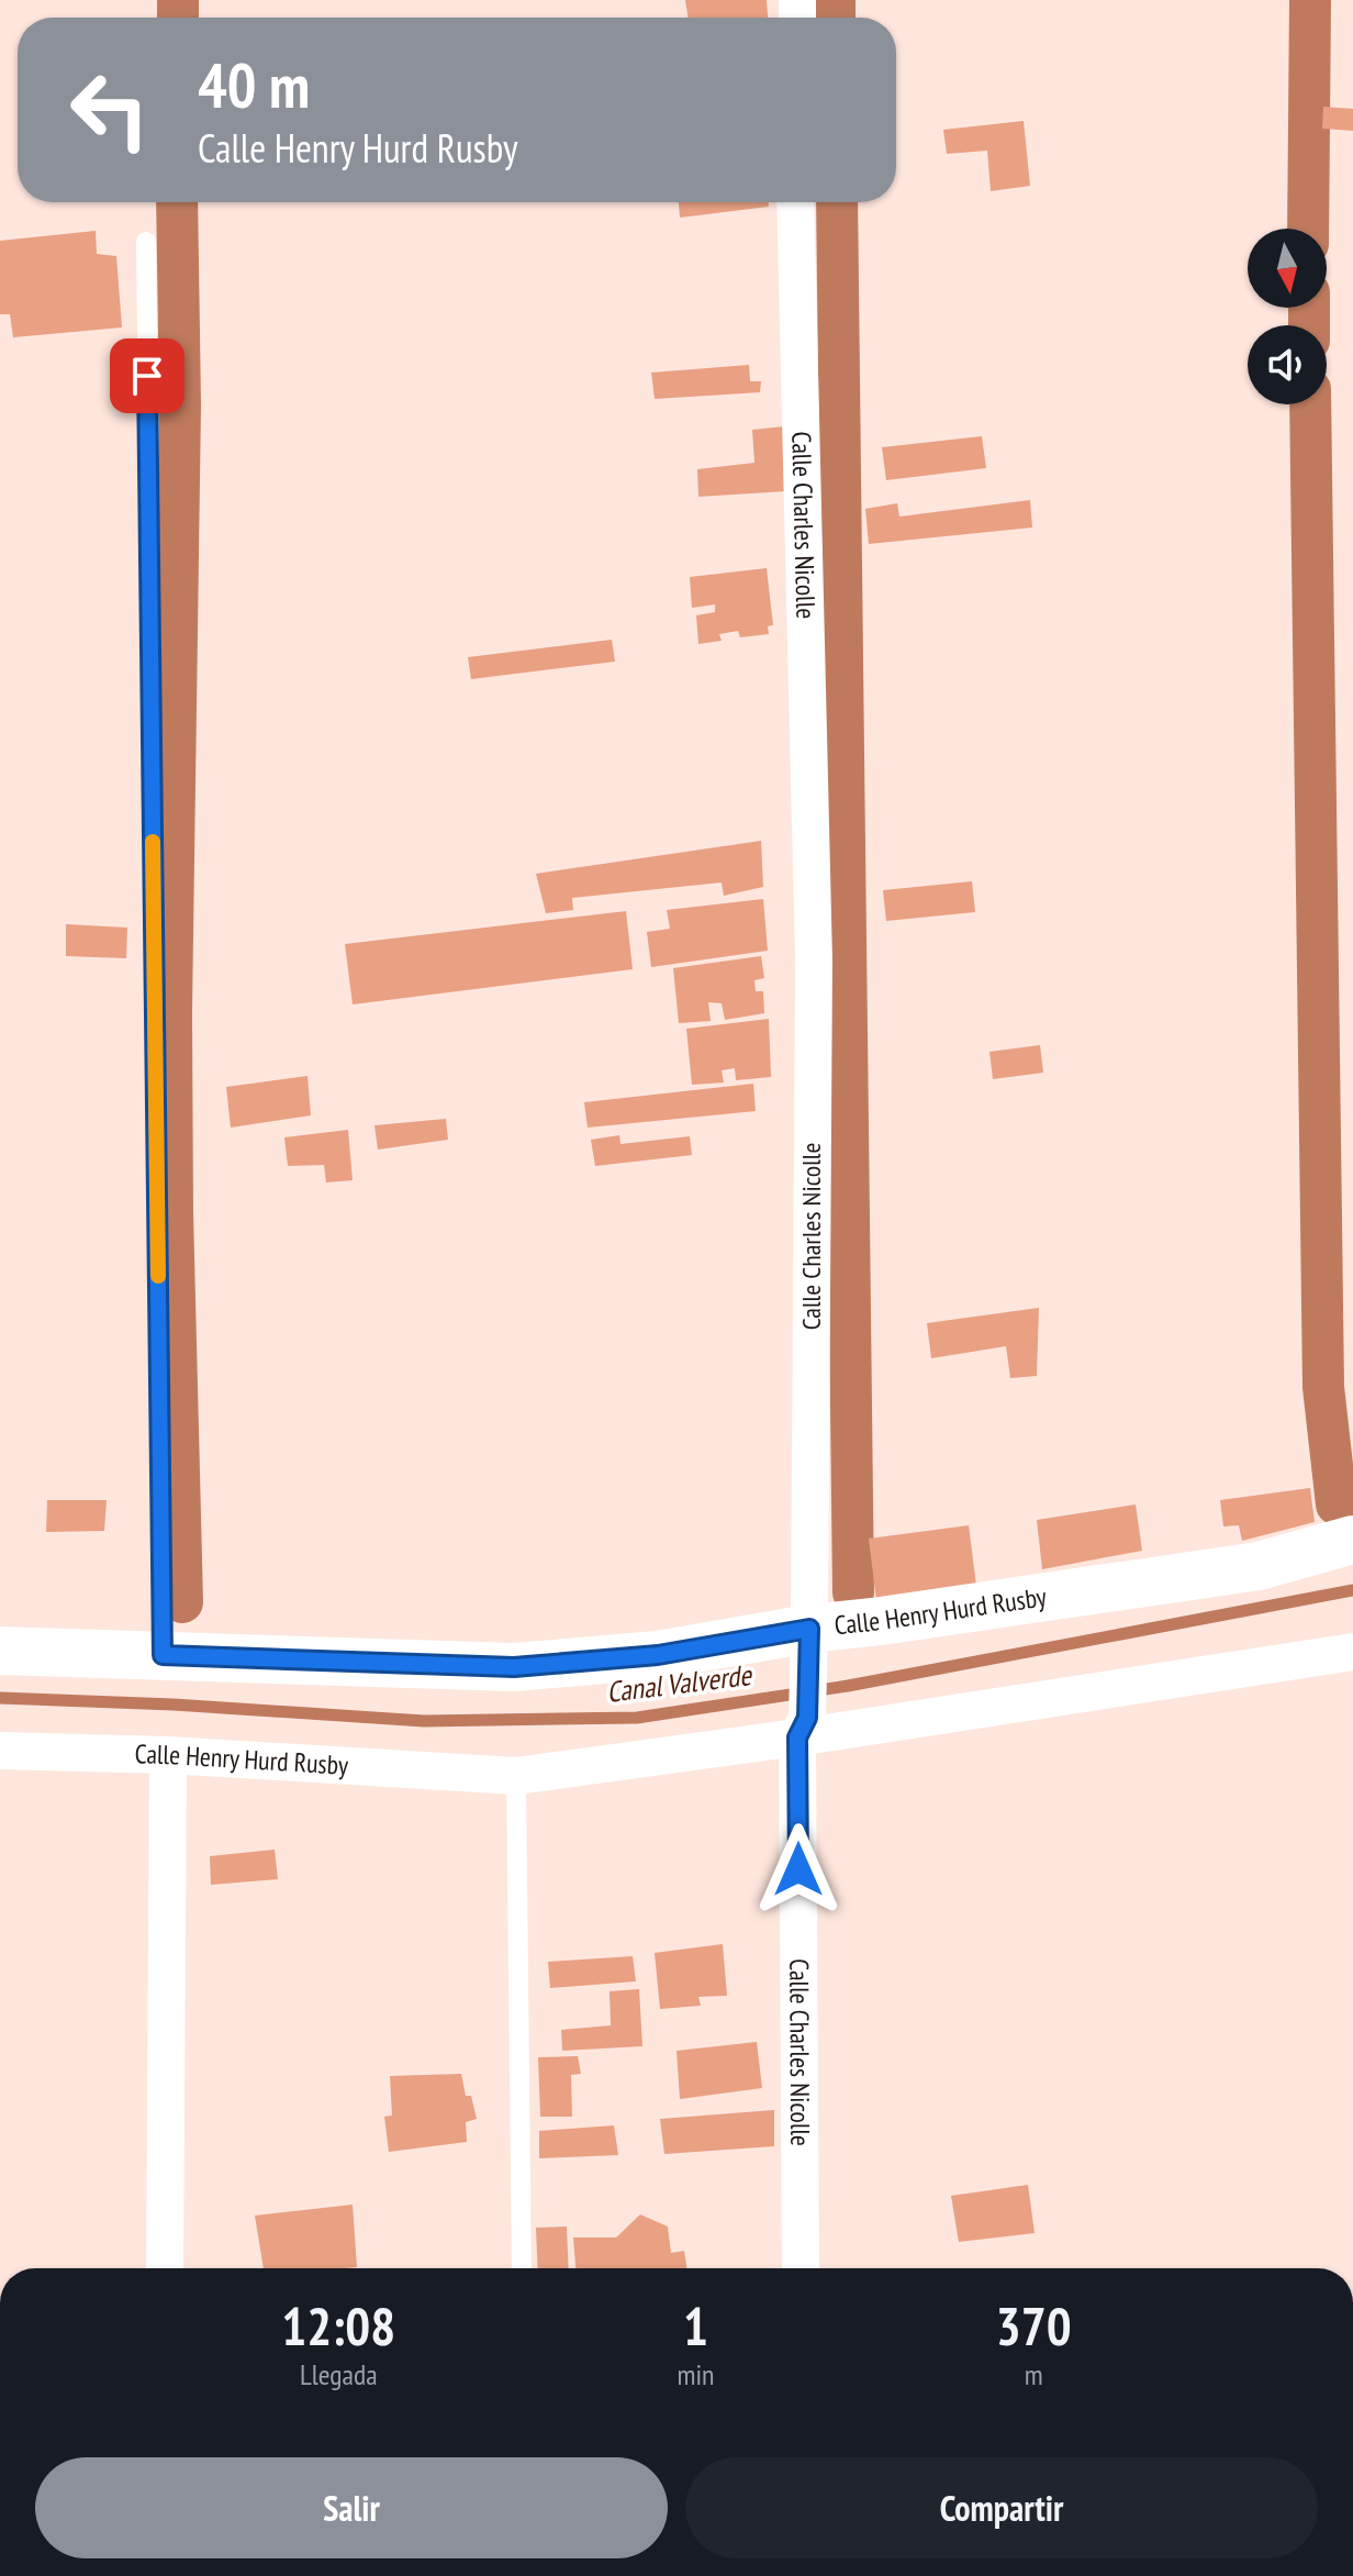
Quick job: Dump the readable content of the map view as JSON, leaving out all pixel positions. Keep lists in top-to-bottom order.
{
  "streets": {
    "street": ["Calle Charles Nicolle", "Calle Henry Hurd Rusby"]
  },
  "crossings": [
    ["Calle Charles Nicolle", "Calle Henry Hurd Rusby"]
  ],
  "water": ["Canal Valverde"],
  "north": "bottom",
  "page": {
    "turn": ["40 m", "Calle Henry Hurd Rusby"],
    "eta": [
      "12:08",
      "Llegada",
      "1",
      "min",
      "370",
      "m"
    ],
    "buttons": ["Salir", "Compartir"]
  }
}
